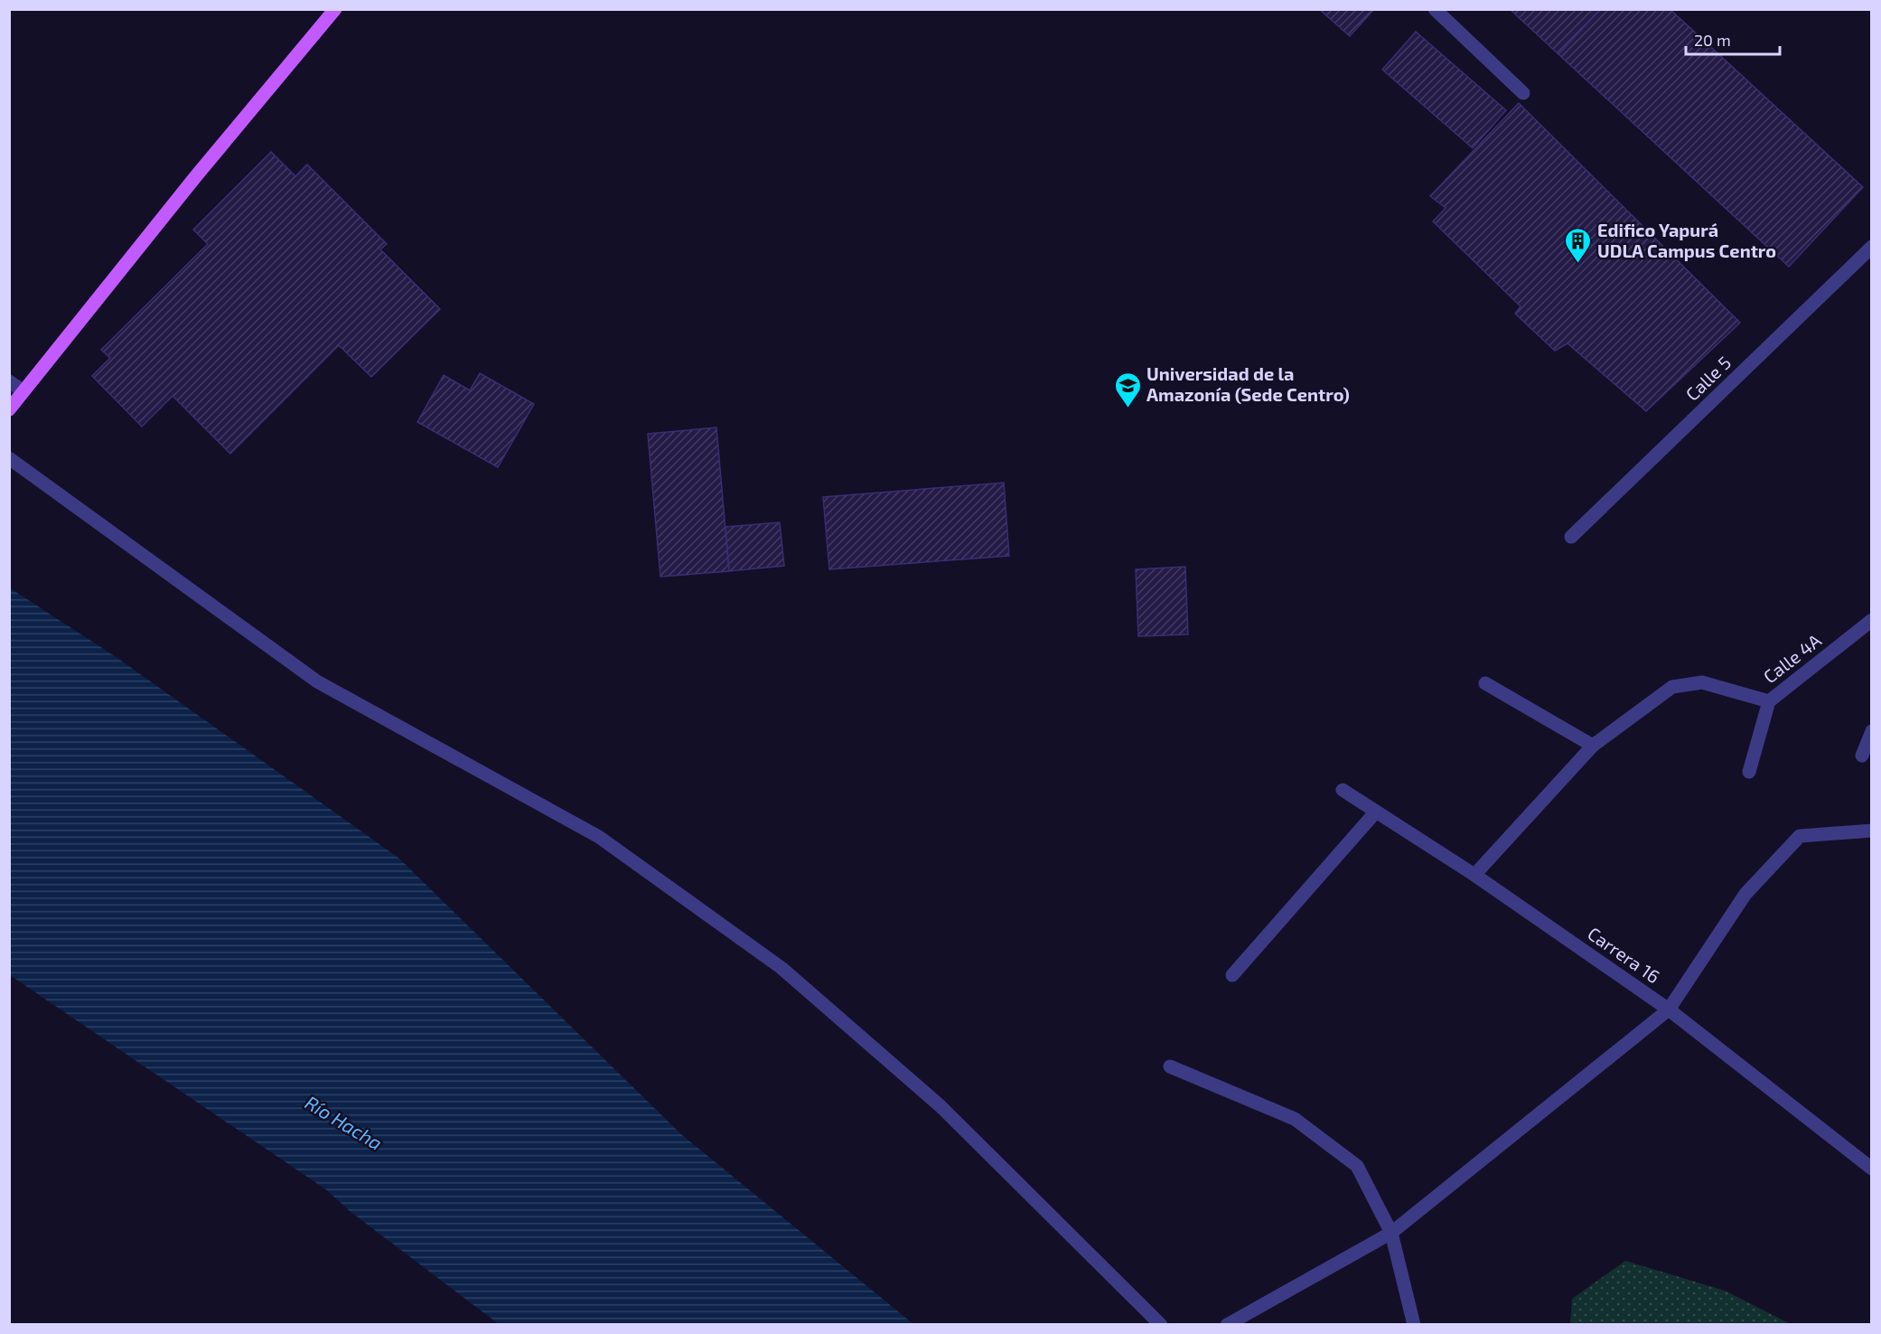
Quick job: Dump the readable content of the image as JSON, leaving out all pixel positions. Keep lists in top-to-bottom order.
{
  "streets": {
    "street": ["Calle 5", "Calle 4A", "Carrera 16"]
  },
  "water": ["Río Hacha"],
  "places": {
    "building": ["Edifico Yapurá UDLA Campus Centro"],
    "school or university": ["Universidad de la Amazonía (Sede Centro)"]
  },
  "scale_bar": "20 m"
}
